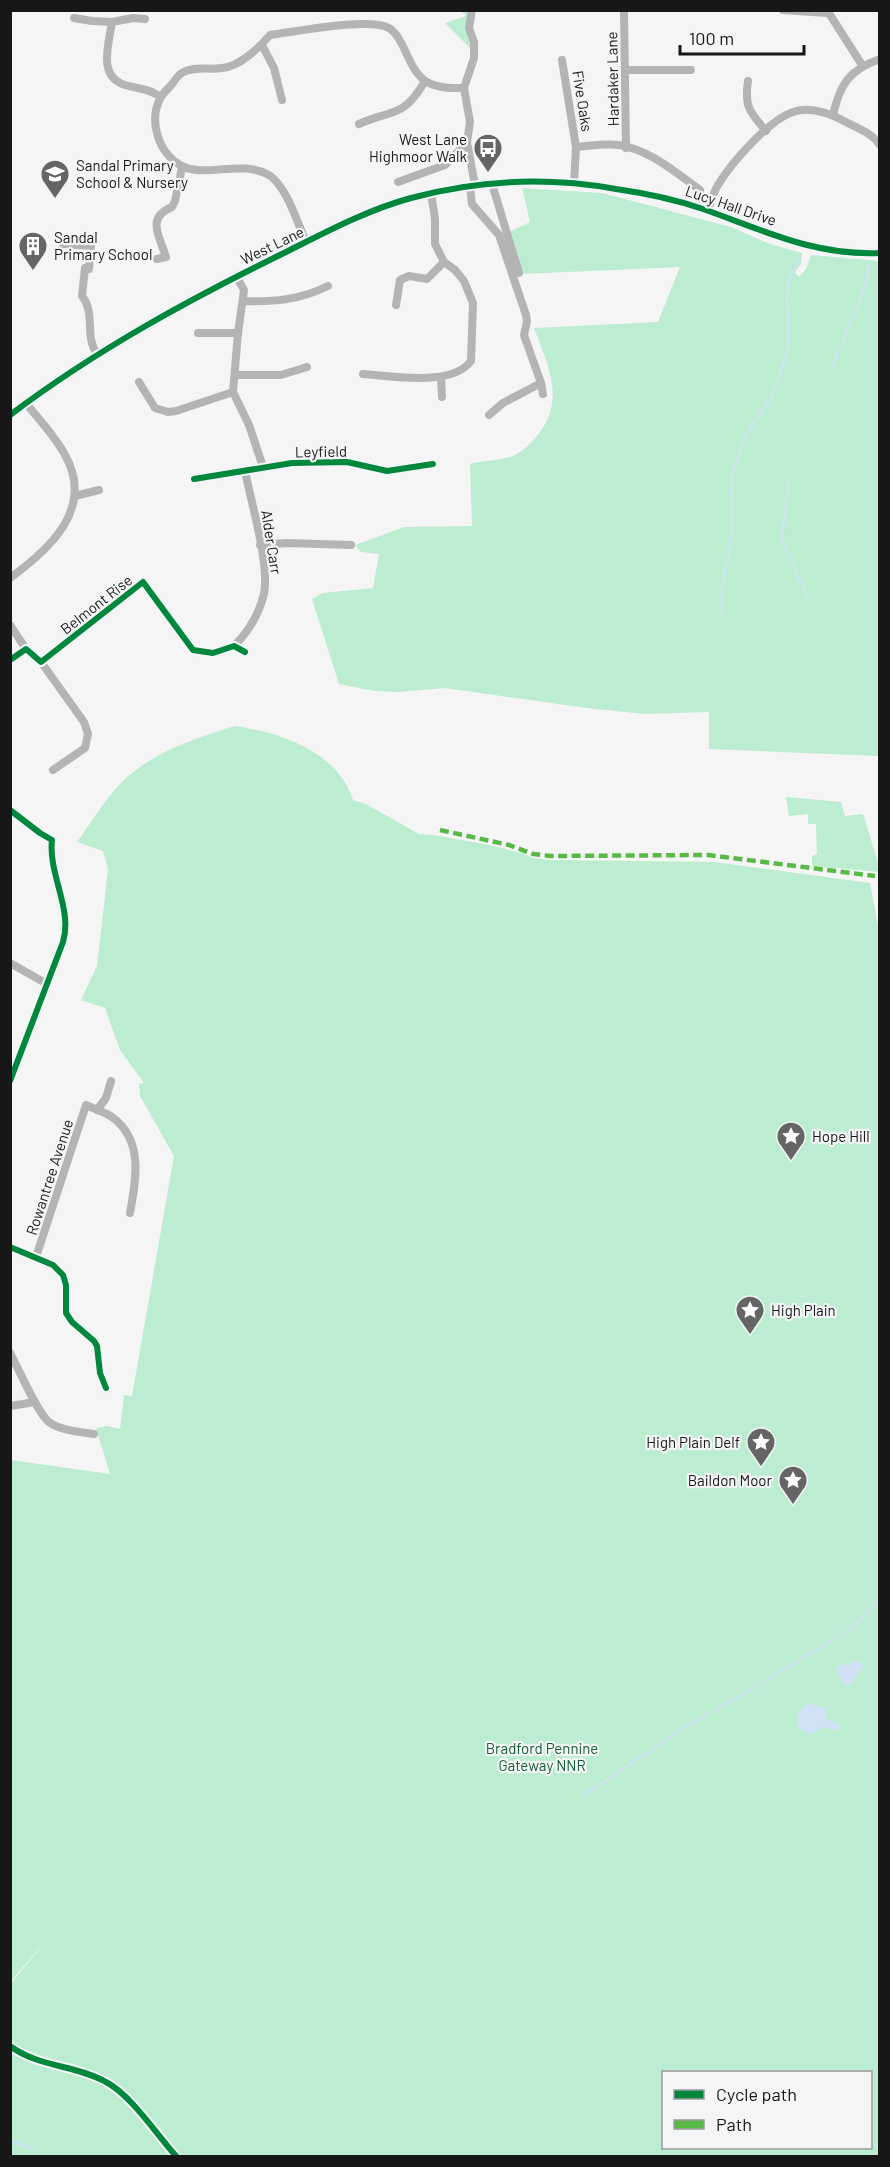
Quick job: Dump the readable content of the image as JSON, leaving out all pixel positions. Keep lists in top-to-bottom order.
{
  "streets": {
    "street": [
      "Hardaker Lane",
      "Five Oaks",
      "Lucy Hall Drive",
      "West Lane",
      "Leyfield",
      "Alder Carr",
      "Belmont Rise",
      "Rowantree Avenue"
    ]
  },
  "crossings": [
    ["Lucy Hall Drive", "West Lane"],
    ["Leyfield", "Alder Carr"],
    ["Alder Carr", "Belmont Rise"]
  ],
  "parks": ["Bradford Pennine Gateway NNR"],
  "places": {
    "bus stop": ["West Lane Highmoor Walk"],
    "school or university": ["Sandal Primary School & Nursery"],
    "building": ["Sandal Primary School"],
    "place": [
      "Hope Hill",
      "High Plain",
      "High Plain Delf",
      "Baildon Moor"
    ]
  },
  "legend": ["Cycle path", "Path"],
  "scale_bar": "100 m"
}
